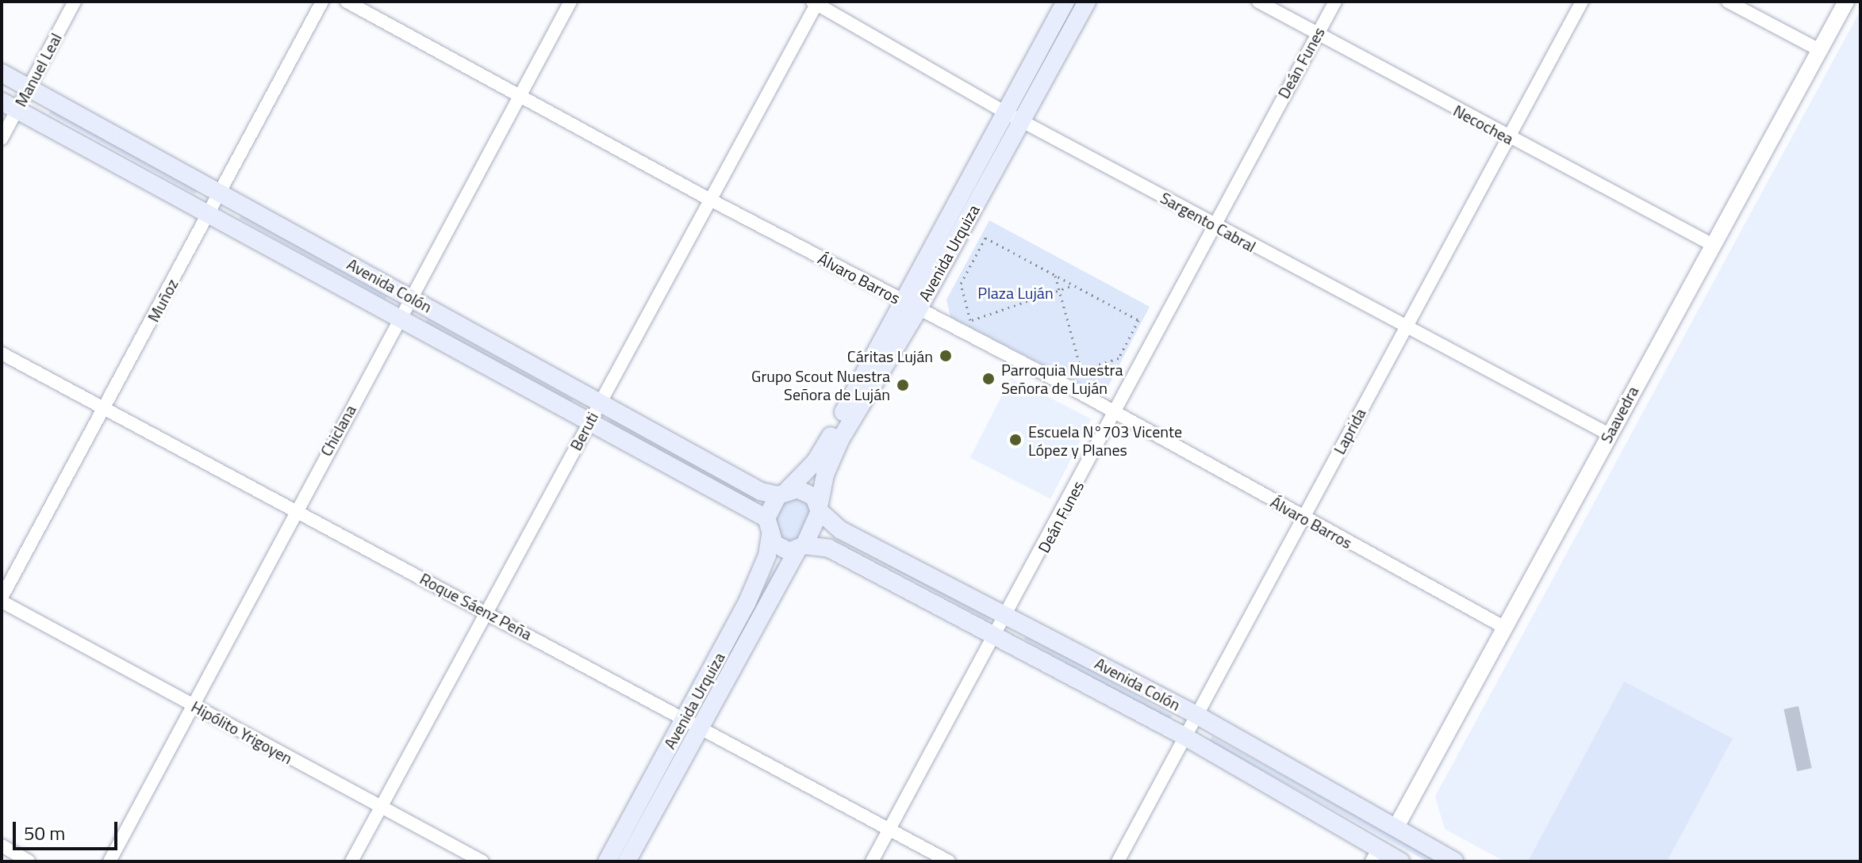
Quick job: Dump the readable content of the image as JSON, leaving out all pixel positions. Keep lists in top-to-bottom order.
{
  "streets": {
    "main road": ["Avenida Urquiza", "Avenida Colón"],
    "street": [
      "Deán Funes",
      "Manuel Leal",
      "Necochea",
      "Sargento Cabral",
      "Álvaro Barros",
      "Muñoz",
      "Saavedra",
      "Chiclana",
      "Beruti",
      "Laprida",
      "Roque Sáenz Peña",
      "Hipólito Yrigoyen"
    ]
  },
  "crossings": [
    ["Deán Funes", "Necochea"],
    ["Deán Funes", "Sargento Cabral"],
    ["Deán Funes", "Álvaro Barros"],
    ["Deán Funes", "Avenida Colón"],
    ["Deán Funes", "Roque Sáenz Peña"],
    ["Manuel Leal", "Avenida Colón"],
    ["Necochea", "Saavedra"],
    ["Necochea", "Laprida"],
    ["Sargento Cabral", "Avenida Urquiza"],
    ["Sargento Cabral", "Saavedra"],
    ["Sargento Cabral", "Beruti"],
    ["Sargento Cabral", "Laprida"],
    ["Avenida Urquiza", "Álvaro Barros"],
    ["Avenida Urquiza", "Avenida Colón"],
    ["Avenida Urquiza", "Roque Sáenz Peña"],
    ["Álvaro Barros", "Saavedra"],
    ["Álvaro Barros", "Chiclana"],
    ["Álvaro Barros", "Beruti"],
    ["Álvaro Barros", "Laprida"],
    ["Avenida Colón", "Muñoz"],
    ["Avenida Colón", "Saavedra"],
    ["Avenida Colón", "Chiclana"],
    ["Avenida Colón", "Beruti"],
    ["Avenida Colón", "Laprida"],
    ["Muñoz", "Roque Sáenz Peña"],
    ["Muñoz", "Hipólito Yrigoyen"],
    ["Chiclana", "Roque Sáenz Peña"],
    ["Chiclana", "Hipólito Yrigoyen"],
    ["Beruti", "Roque Sáenz Peña"],
    ["Beruti", "Hipólito Yrigoyen"]
  ],
  "parks": ["Plaza Luján"],
  "places": [
    "Cáritas Luján",
    "Parroquia Nuestra Señora de Luján",
    "Grupo Scout Nuestra Señora de Luján",
    "Escuela N°703 Vicente López y Planes"
  ],
  "scale_bar": "50 m"
}
